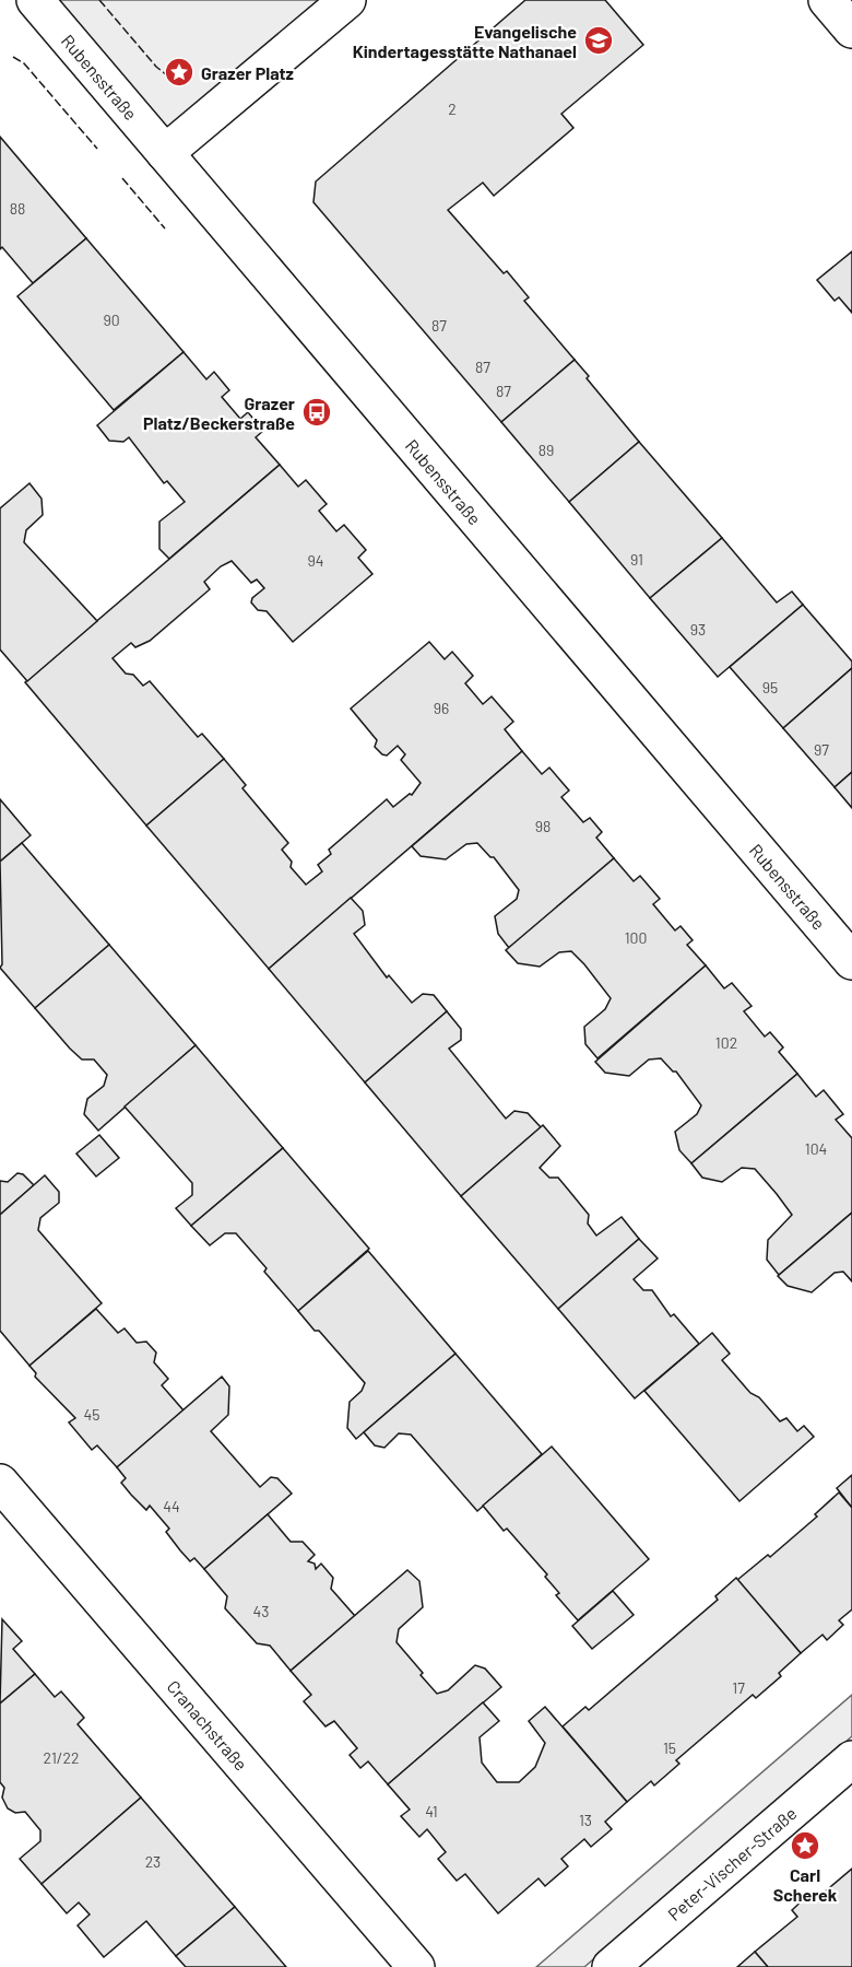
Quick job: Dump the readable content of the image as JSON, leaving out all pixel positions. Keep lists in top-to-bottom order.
{
  "streets": {
    "street": ["Rubensstraße", "Cranachstraße", "Peter-Vischer-Straße"]
  },
  "places": {
    "school or university": ["Evangelische Kindertagesstätte Nathanael"],
    "place": ["Grazer Platz", "Carl Scherek"],
    "bus stop": ["Grazer Platz/Beckerstraße"]
  },
  "house_numbers": [
    "2",
    "88",
    "90",
    "87",
    "87",
    "87",
    "89",
    "91",
    "94",
    "93",
    "95",
    "96",
    "97",
    "98",
    "100",
    "102",
    "104",
    "45",
    "44",
    "43",
    "17",
    "15",
    "21/22",
    "41",
    "13",
    "23"
  ]
}
